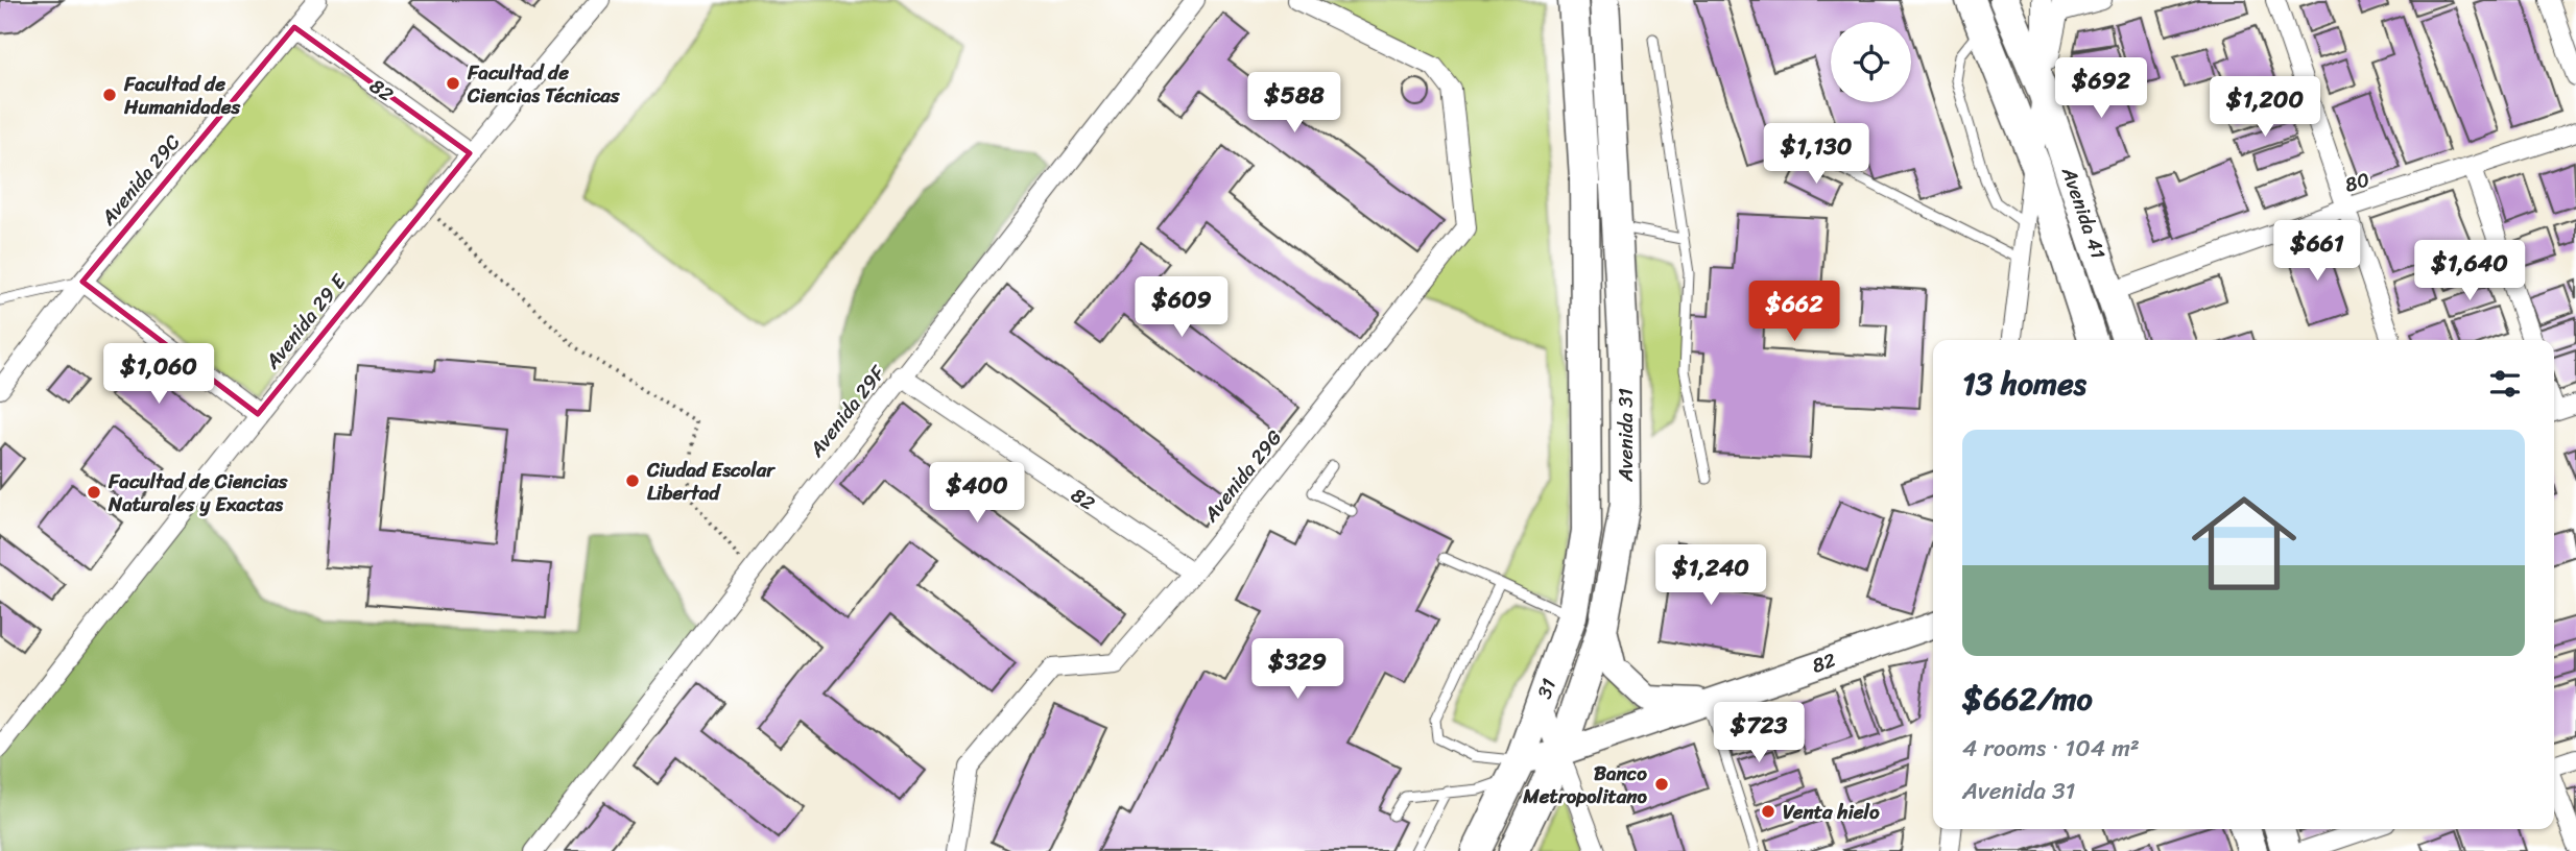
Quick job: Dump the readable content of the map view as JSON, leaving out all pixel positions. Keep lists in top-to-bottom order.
{
  "streets": {
    "main road": ["Avenida 41", "Avenida 31", "31"],
    "street": [
      "82",
      "Avenida 29C",
      "80",
      "Avenida 29 E",
      "Avenida 29F",
      "Avenida 29G"
    ]
  },
  "crossings": [
    ["82", "Avenida 29C"],
    ["82", "Avenida 29 E"],
    ["82", "Avenida 29F"],
    ["82", "Avenida 31"],
    ["82", "Avenida 29G"],
    ["82", "31"],
    ["80", "Avenida 41"],
    ["Avenida 31", "31"]
  ],
  "places": [
    "Facultad de Ciencias Técnicas",
    "Facultad de Humanidades",
    "Ciudad Escolar Libertad",
    "Facultad de Ciencias Naturales y Exactas",
    "Banco Metropolitano",
    "Venta hielo"
  ],
  "page": {
    "price": [
      "$692",
      "$588",
      "$1,200",
      "$1,130",
      "$661",
      "$1,640",
      "$609",
      "$662",
      "$1,060",
      "$400",
      "$1,240",
      "$329",
      "$723"
    ],
    "heading": "13 homes",
    "list": [
      {
        "name": "$662/mo",
        "note": "4 rooms · 104 m² · Avenida 31"
      }
    ]
  }
}
